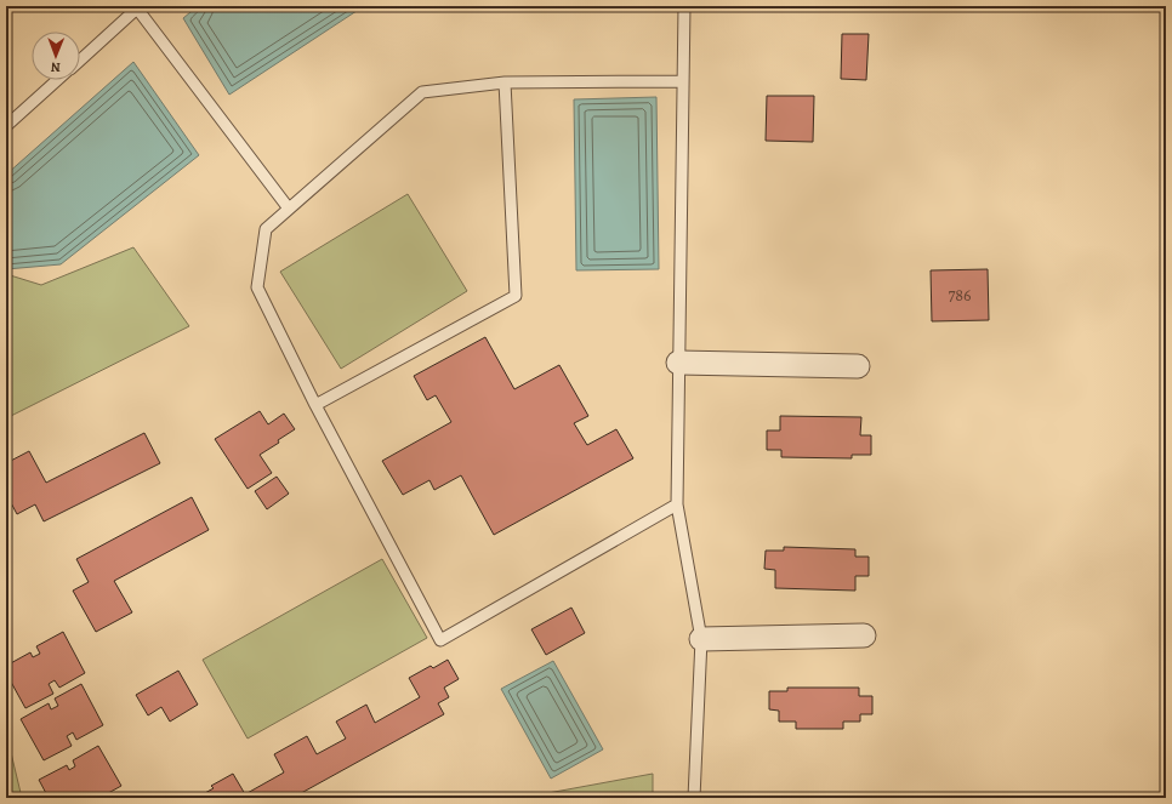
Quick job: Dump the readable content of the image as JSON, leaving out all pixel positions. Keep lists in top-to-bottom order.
{
  "house_numbers": ["786"],
  "north": "bottom"
}
